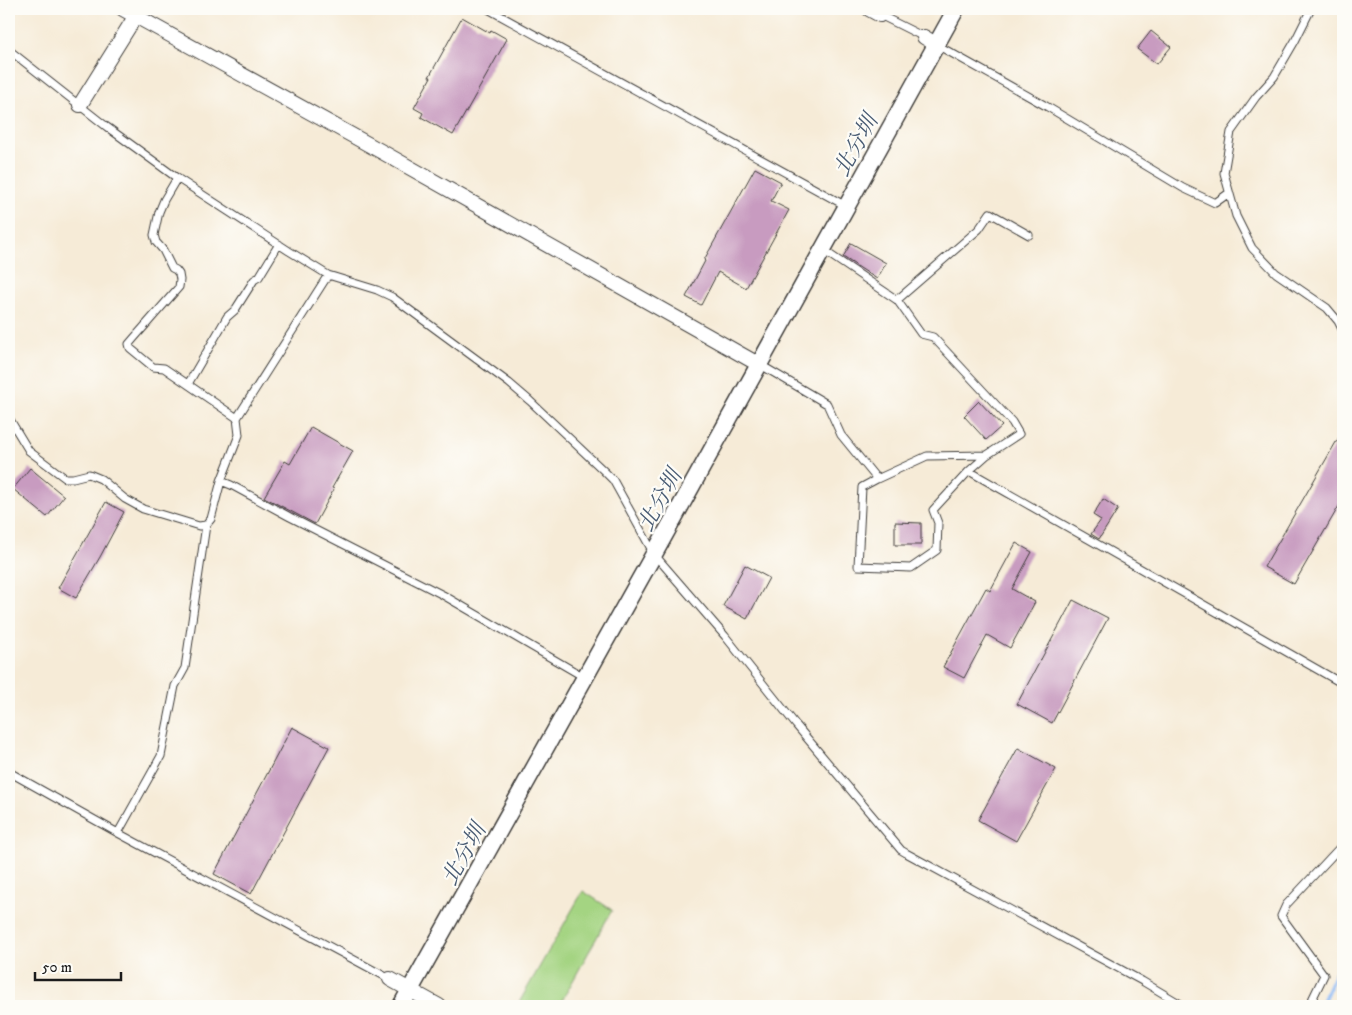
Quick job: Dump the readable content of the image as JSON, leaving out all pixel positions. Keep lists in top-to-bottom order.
{
  "water": ["北分圳"],
  "scale_bar": "50 m"
}
